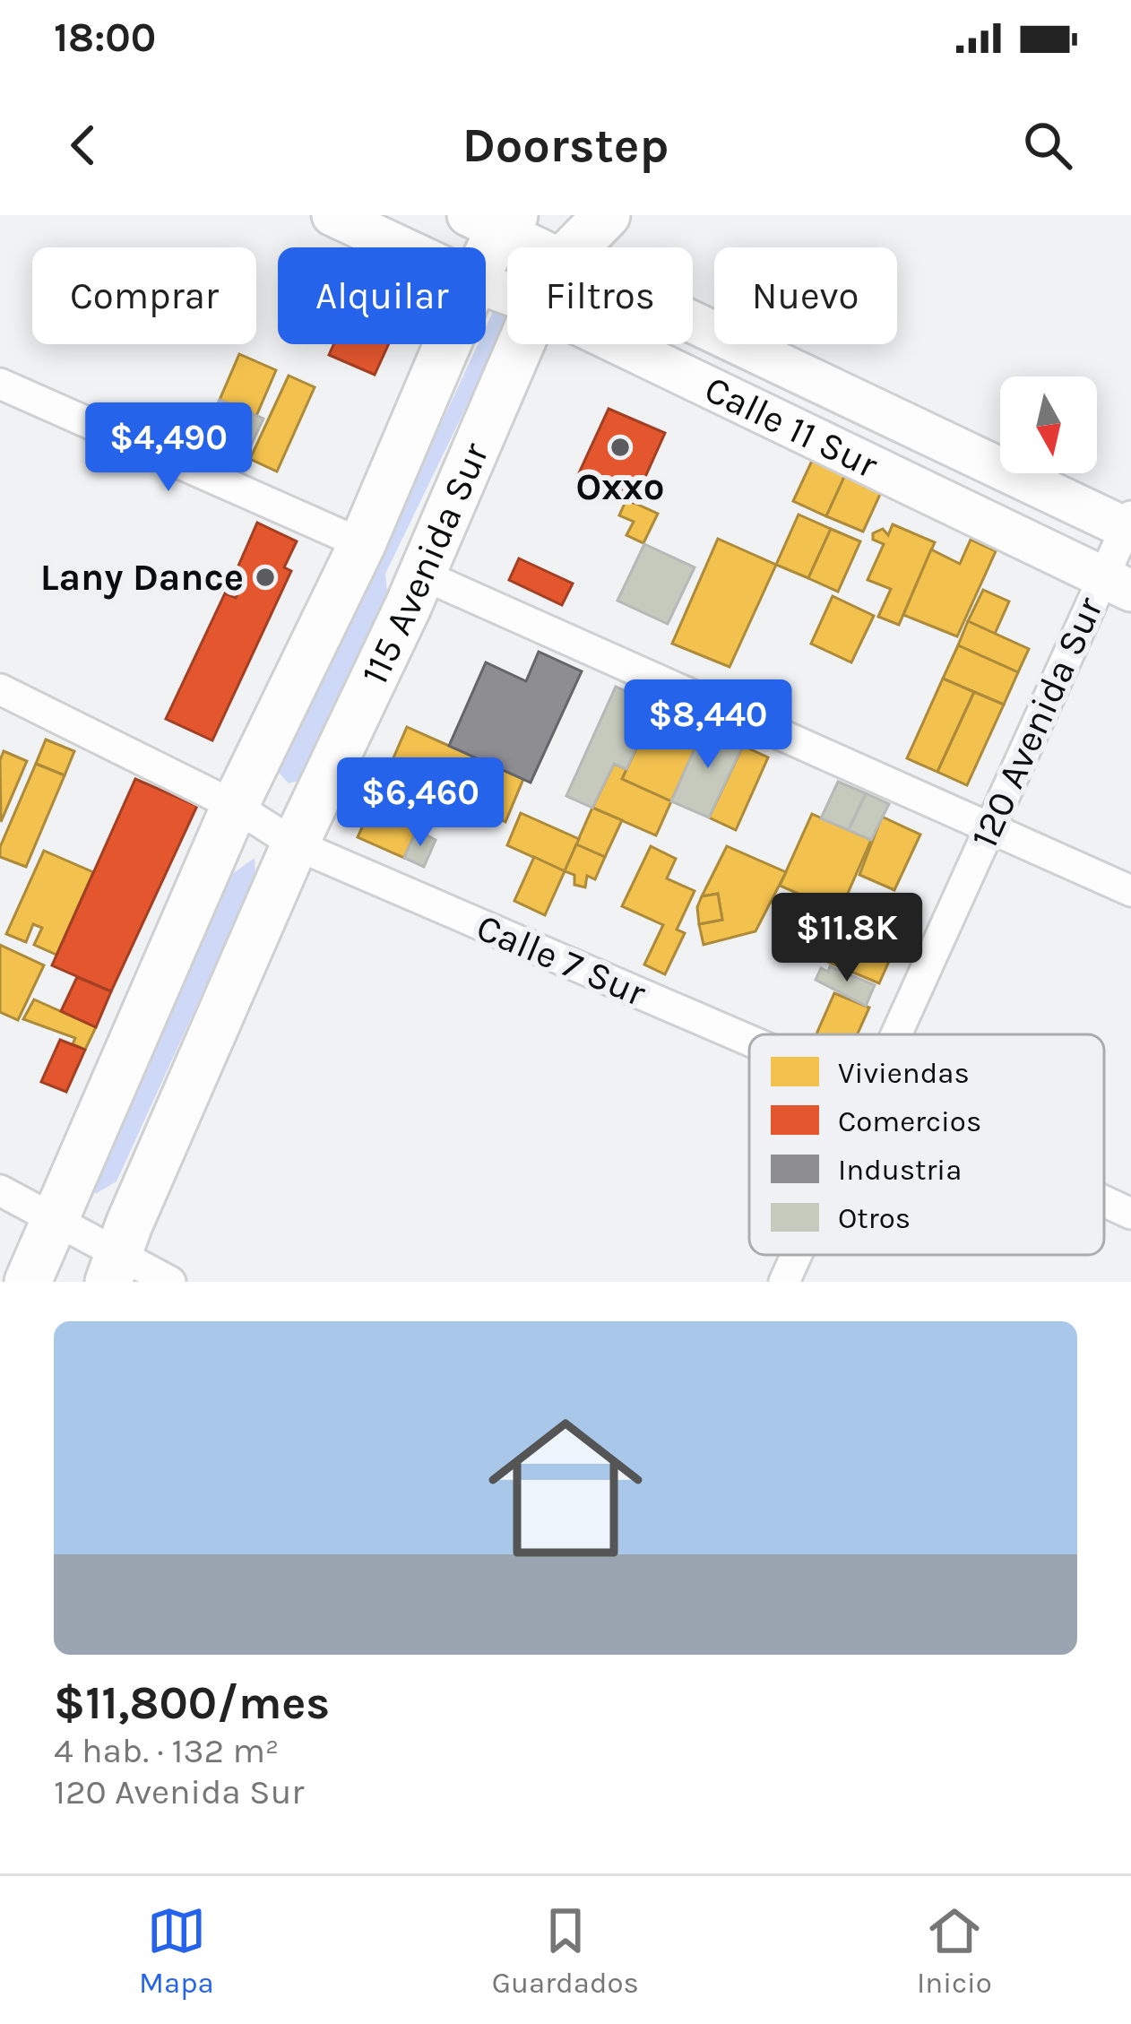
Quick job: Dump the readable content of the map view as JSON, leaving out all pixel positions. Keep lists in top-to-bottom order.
{
  "streets": {
    "main road": ["115 Avenida Sur"],
    "street": ["Calle 11 Sur", "120 Avenida Sur", "Calle 7 Sur"]
  },
  "crossings": [
    ["Calle 11 Sur", "115 Avenida Sur"],
    ["Calle 11 Sur", "120 Avenida Sur"],
    ["115 Avenida Sur", "Calle 7 Sur"]
  ],
  "places": ["Oxxo", "Lany Dance"],
  "legend": [
    "Viviendas",
    "Comercios",
    "Industria",
    "Otros"
  ],
  "north": "bottom",
  "page": {
    "status": "18:00",
    "header": "Doorstep",
    "chip": [
      "Comprar",
      "Alquilar",
      "Filtros",
      "Nuevo"
    ],
    "price": [
      "$4,490",
      "$8,440",
      "$6,460",
      "$11.8K"
    ],
    "list": [
      {
        "name": "$11,800/mes",
        "note": "4 hab. · 132 m² · 120 Avenida Sur"
      }
    ],
    "tabs": ["Mapa", "Guardados", "Inicio"]
  }
}
